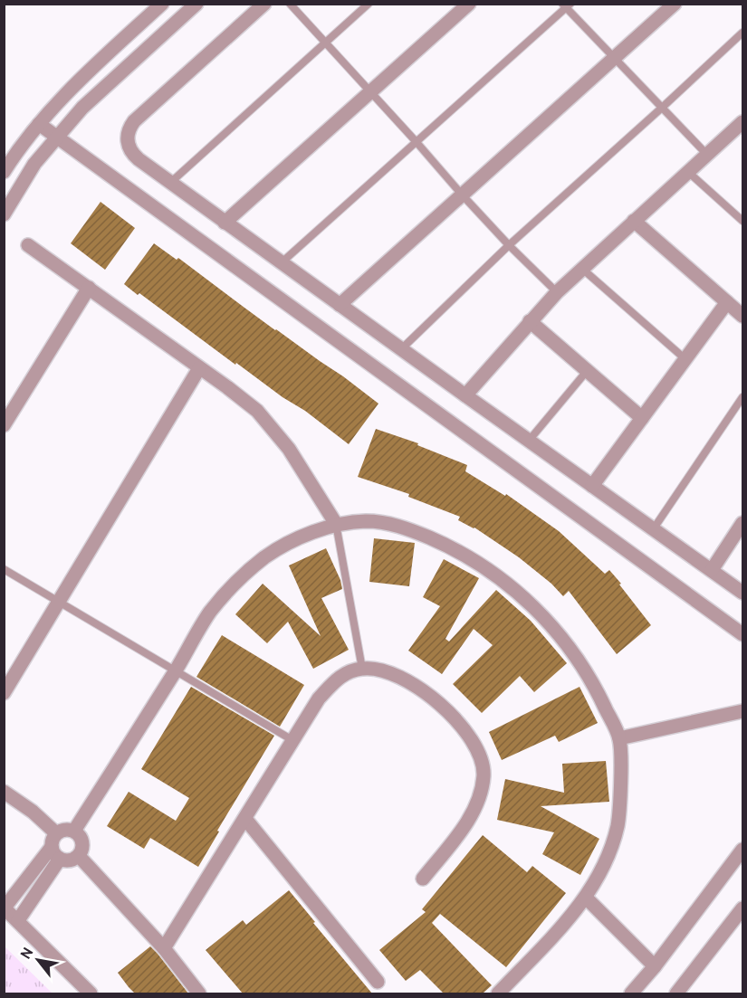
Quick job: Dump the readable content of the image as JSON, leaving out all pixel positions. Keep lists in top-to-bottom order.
{
  "north": "top left"
}
